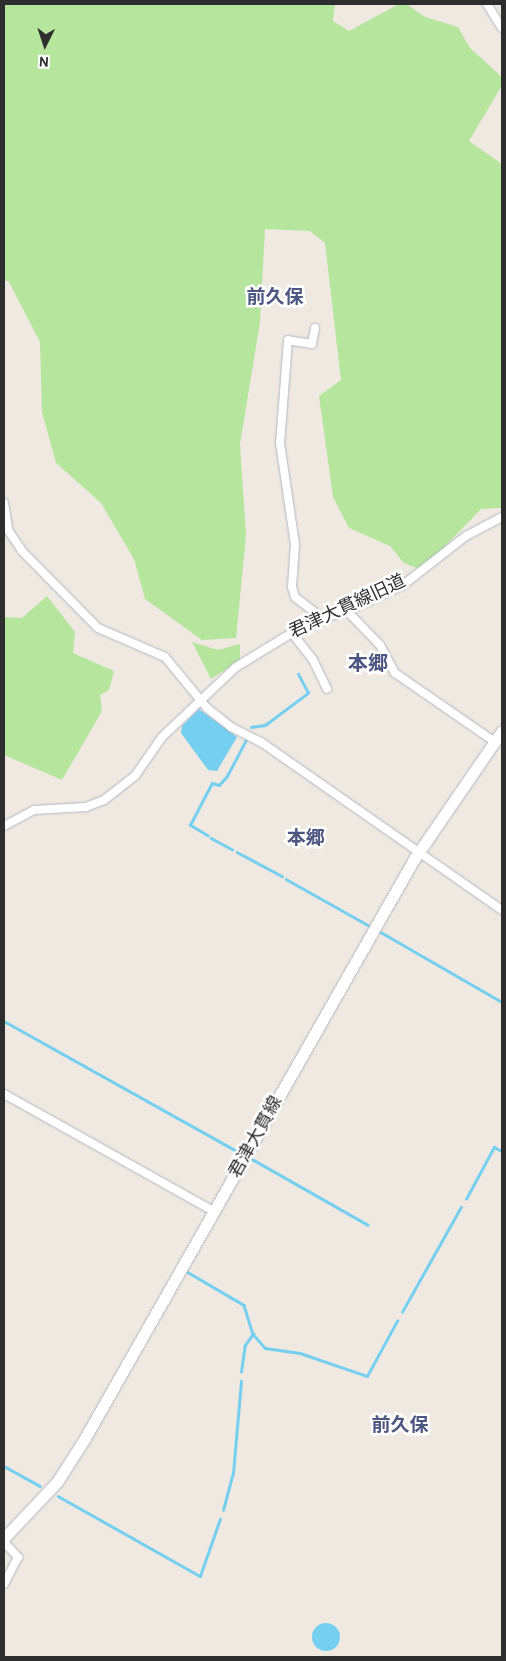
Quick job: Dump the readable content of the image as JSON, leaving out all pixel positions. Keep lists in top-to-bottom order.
{
  "streets": {
    "main road": ["君津大貫線"],
    "street": ["君津大貫線旧道"]
  },
  "districts": [
    "前久保",
    "本郷",
    "本郷",
    "前久保"
  ],
  "north": "bottom"
}
